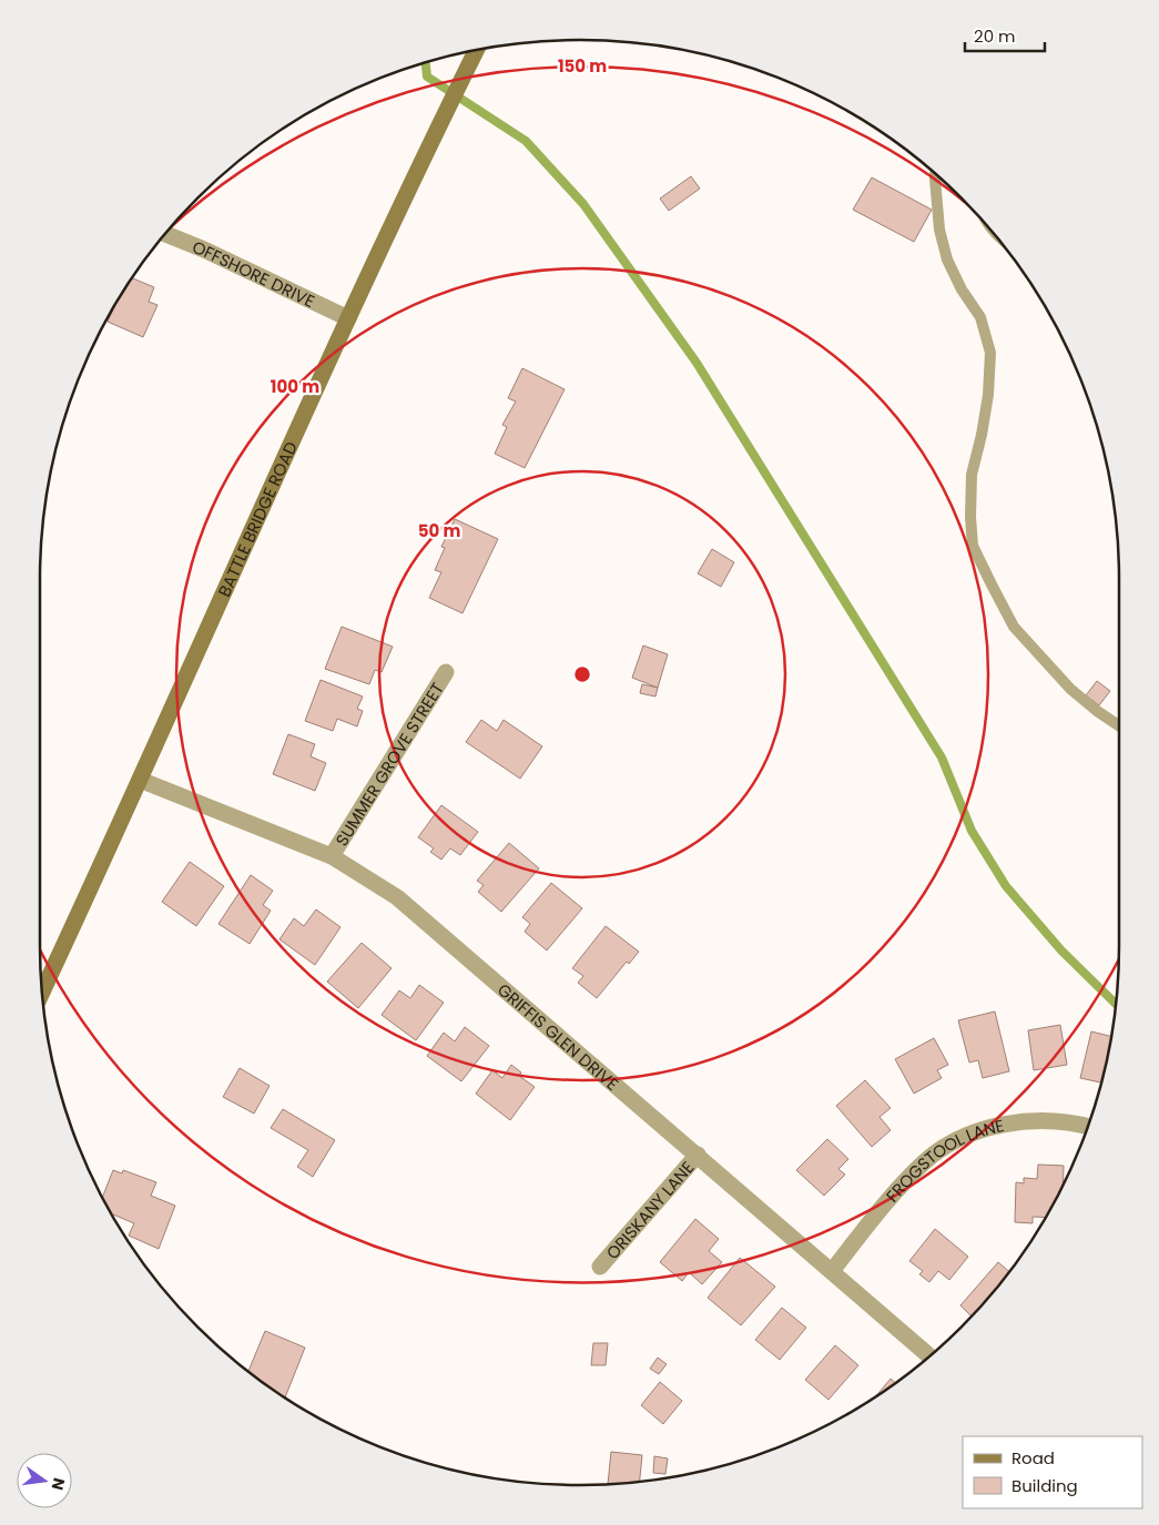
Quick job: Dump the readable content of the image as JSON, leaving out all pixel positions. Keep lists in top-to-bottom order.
{
  "streets": {
    "street": [
      "OFFSHORE DRIVE",
      "BATTLE BRIDGE ROAD",
      "SUMMER GROVE STREET",
      "GRIFFIS GLEN DRIVE",
      "FROGSTOOL LANE",
      "ORISKANY LANE"
    ]
  },
  "crossings": [
    ["OFFSHORE DRIVE", "BATTLE BRIDGE ROAD"],
    ["BATTLE BRIDGE ROAD", "GRIFFIS GLEN DRIVE"],
    ["SUMMER GROVE STREET", "GRIFFIS GLEN DRIVE"],
    ["GRIFFIS GLEN DRIVE", "FROGSTOOL LANE"],
    ["GRIFFIS GLEN DRIVE", "ORISKANY LANE"]
  ],
  "legend": ["Road", "Building"],
  "scale_bar": "20 m",
  "north": "right",
  "rings": ["150 m", "100 m", "50 m"]
}
